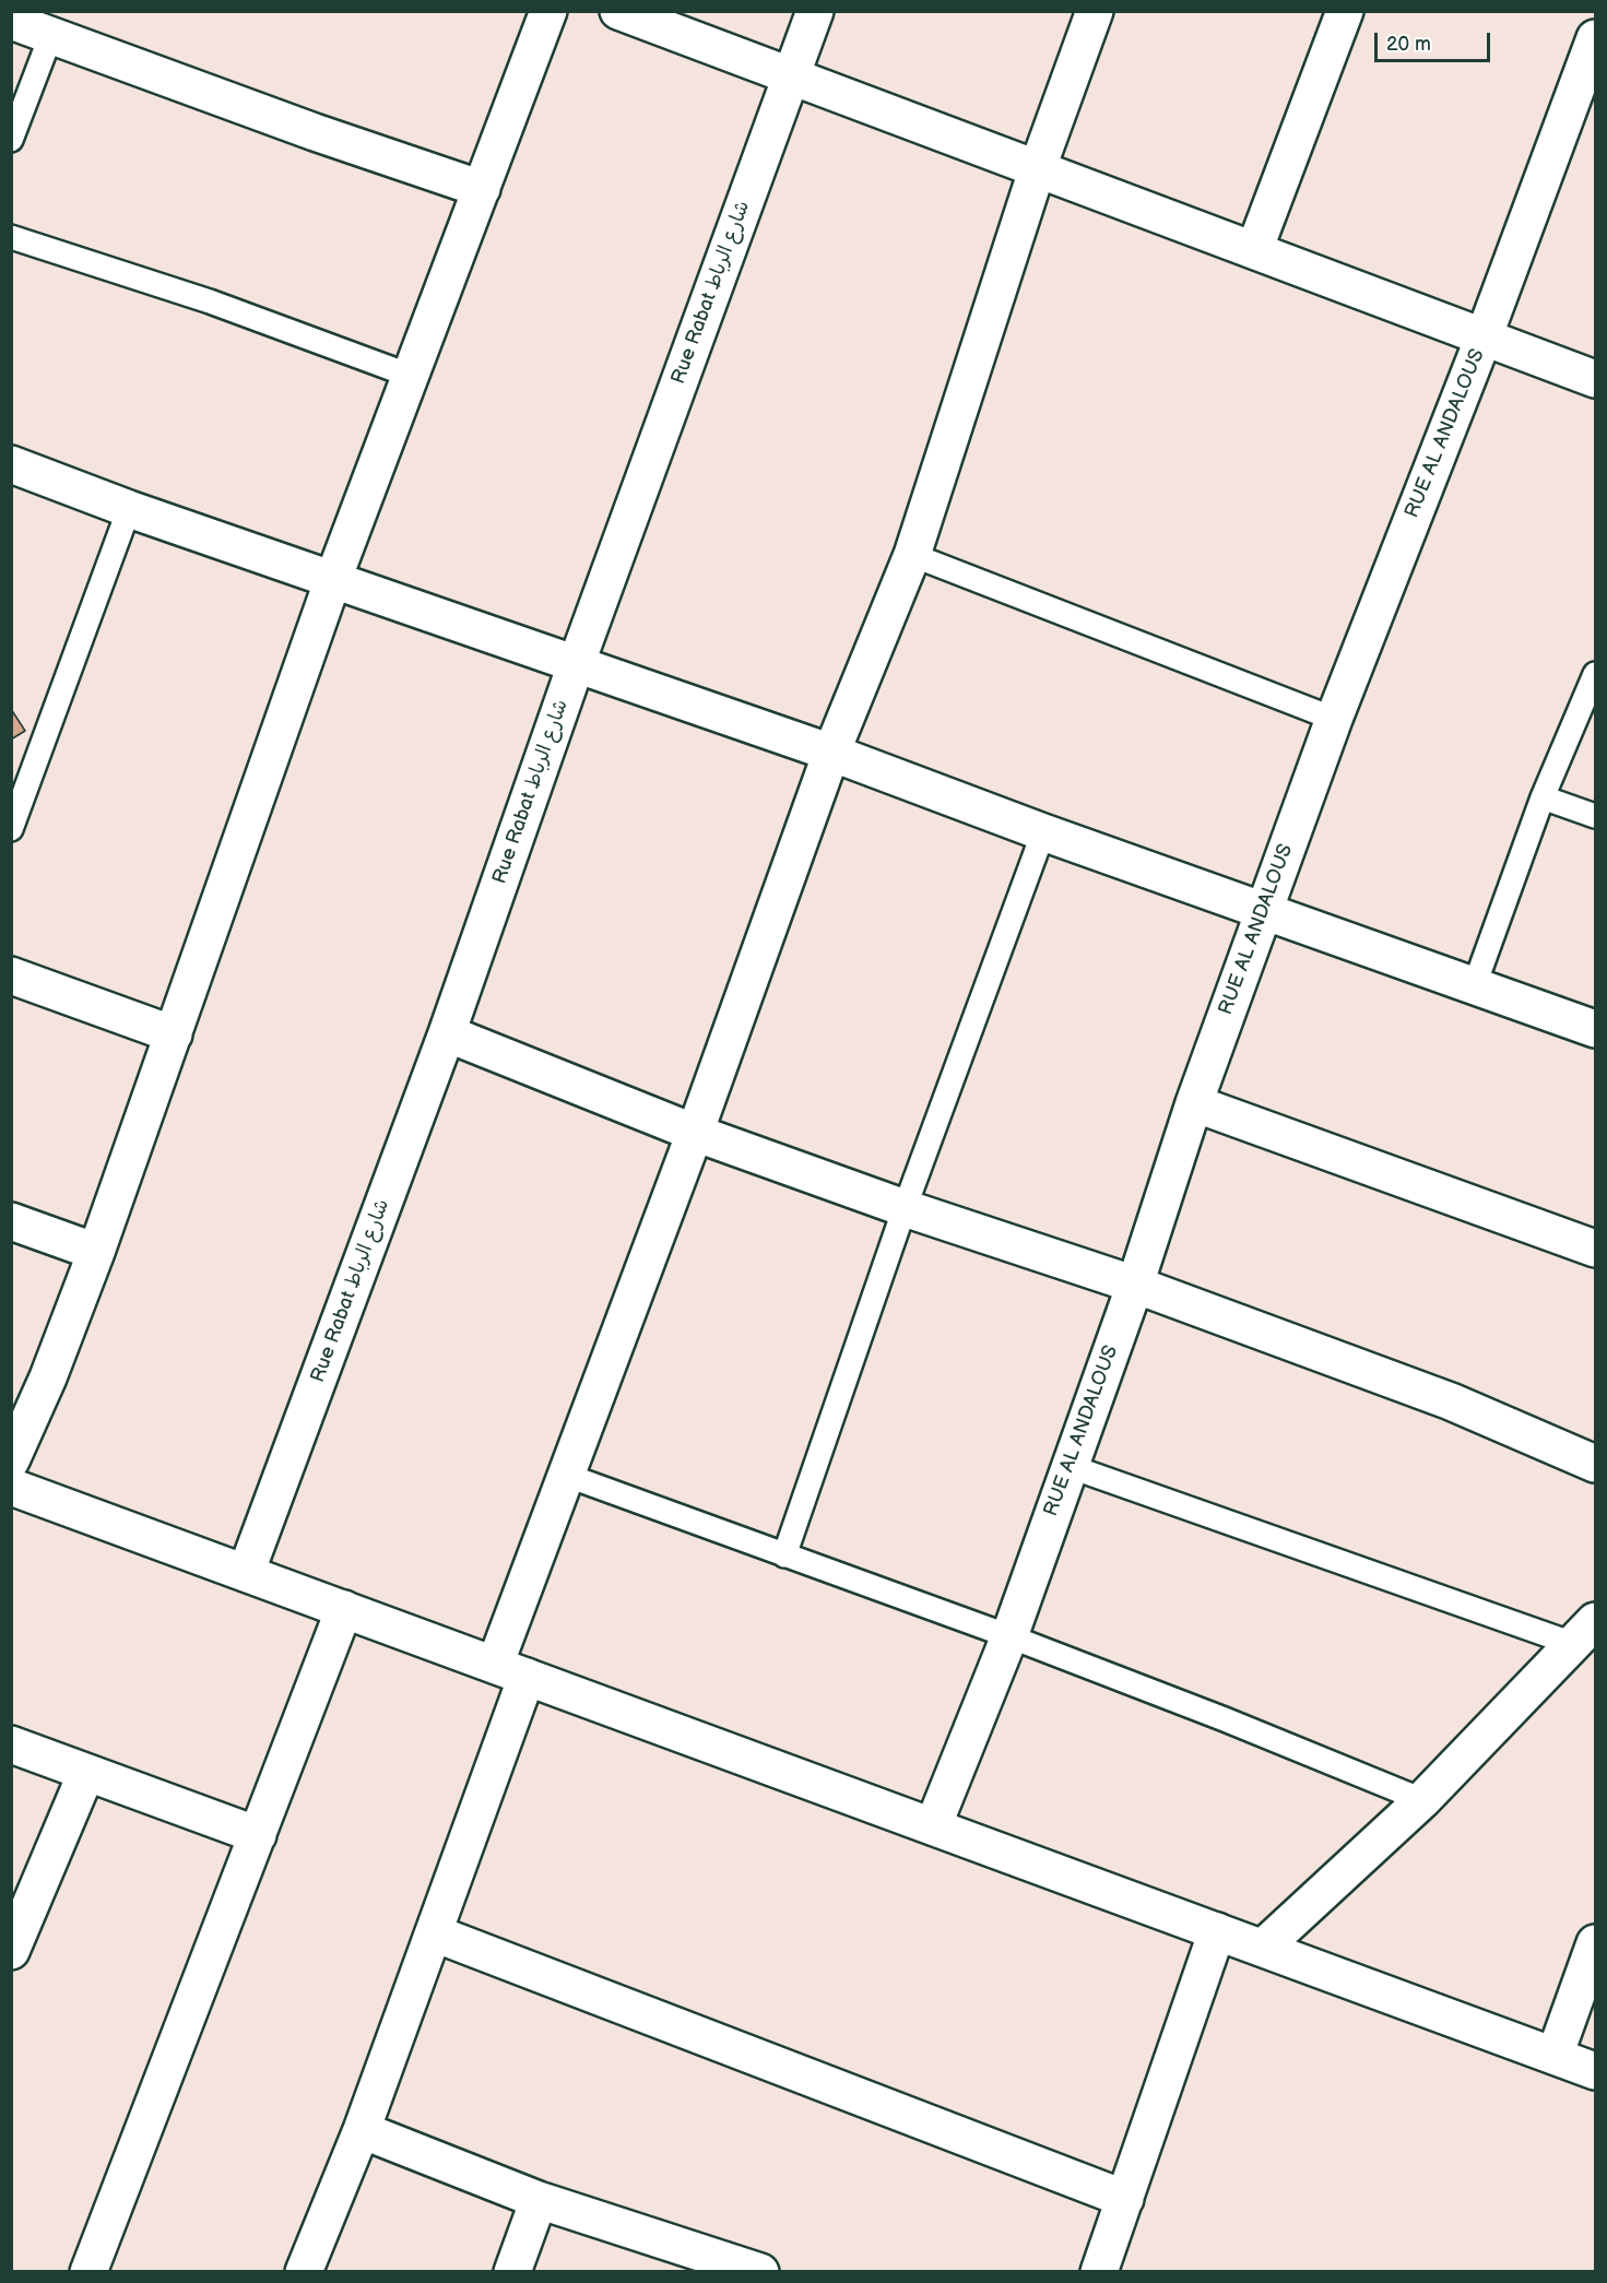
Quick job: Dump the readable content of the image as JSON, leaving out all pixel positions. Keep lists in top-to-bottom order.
{
  "streets": {
    "street": ["Rue Rabat شارع الرباط", "RUE AL ANDALOUS"]
  },
  "scale_bar": "20 m"
}
